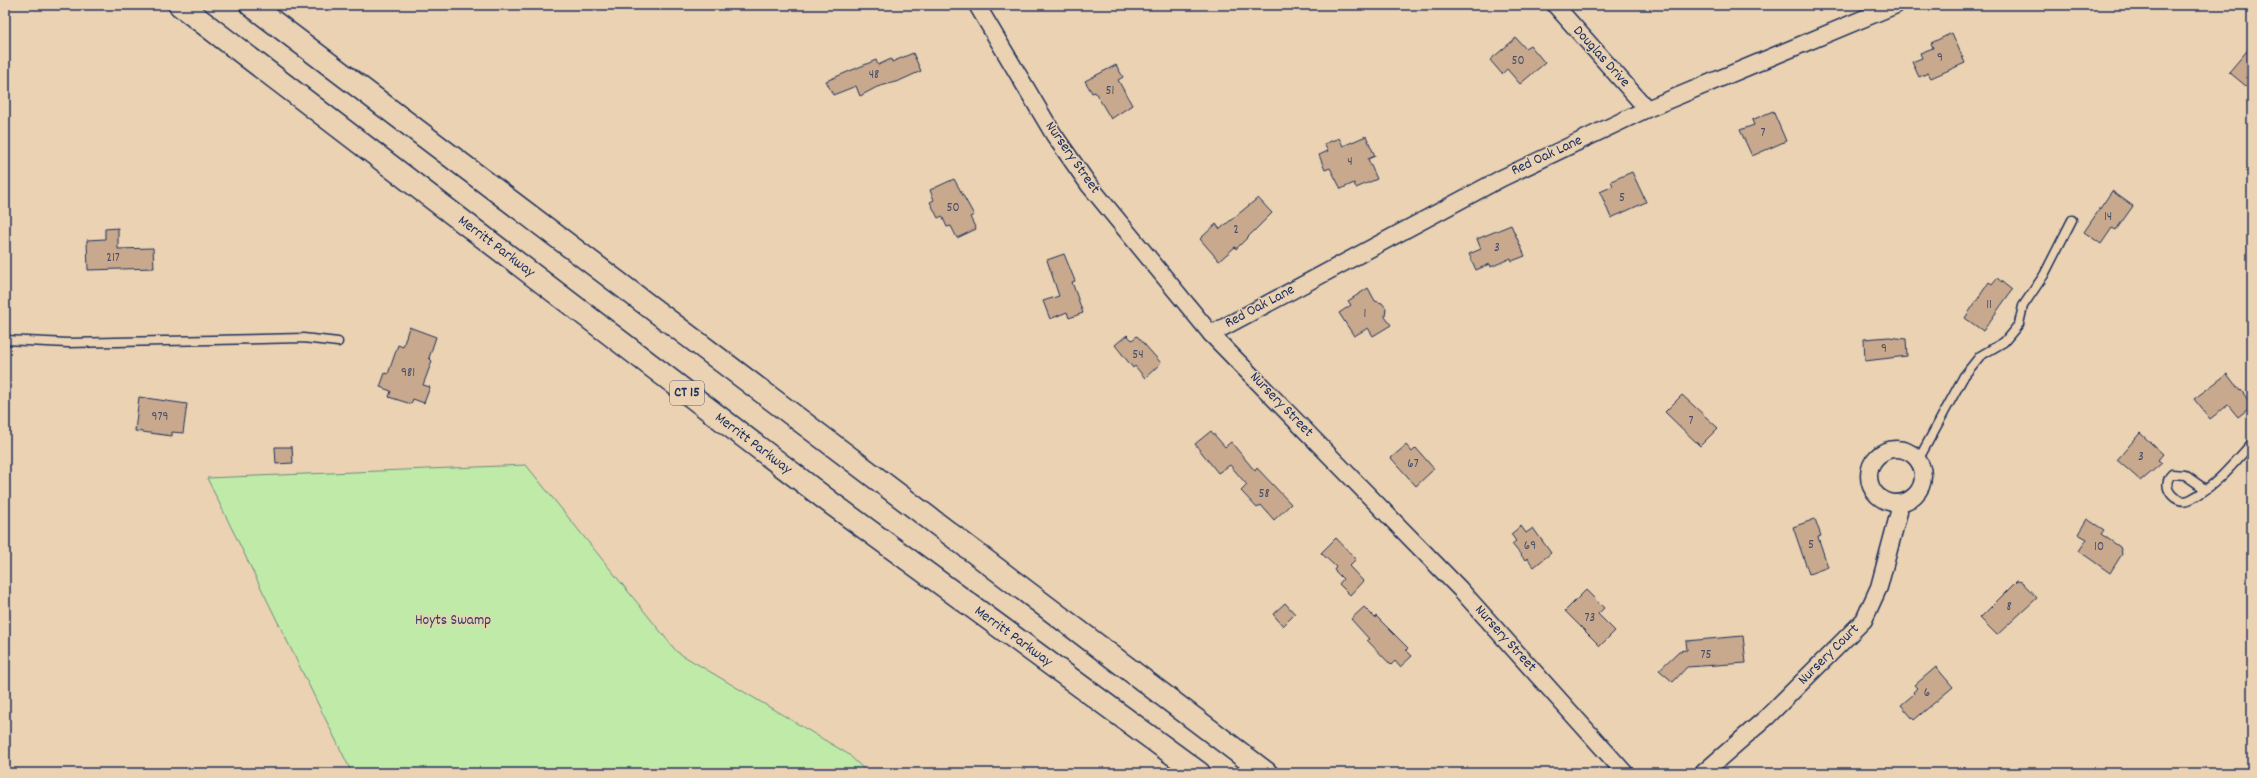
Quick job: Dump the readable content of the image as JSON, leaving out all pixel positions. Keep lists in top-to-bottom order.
{
  "streets": {
    "highway": ["Merritt Parkway", "CT 15"],
    "street": [
      "Douglas Drive",
      "Red Oak Lane",
      "Nursery Street",
      "Nursery Court"
    ]
  },
  "crossings": [
    ["Douglas Drive", "Red Oak Lane"],
    ["Red Oak Lane", "Nursery Street"]
  ],
  "parks": ["Hoyts Swamp"],
  "house_numbers": [
    "9",
    "50",
    "48",
    "51",
    "7",
    "4",
    "5",
    "50",
    "14",
    "2",
    "3",
    "217",
    "11",
    "1",
    "9",
    "54",
    "981",
    "979",
    "7",
    "3",
    "67",
    "58",
    "5",
    "69",
    "10",
    "8",
    "73",
    "75",
    "6"
  ]
}
